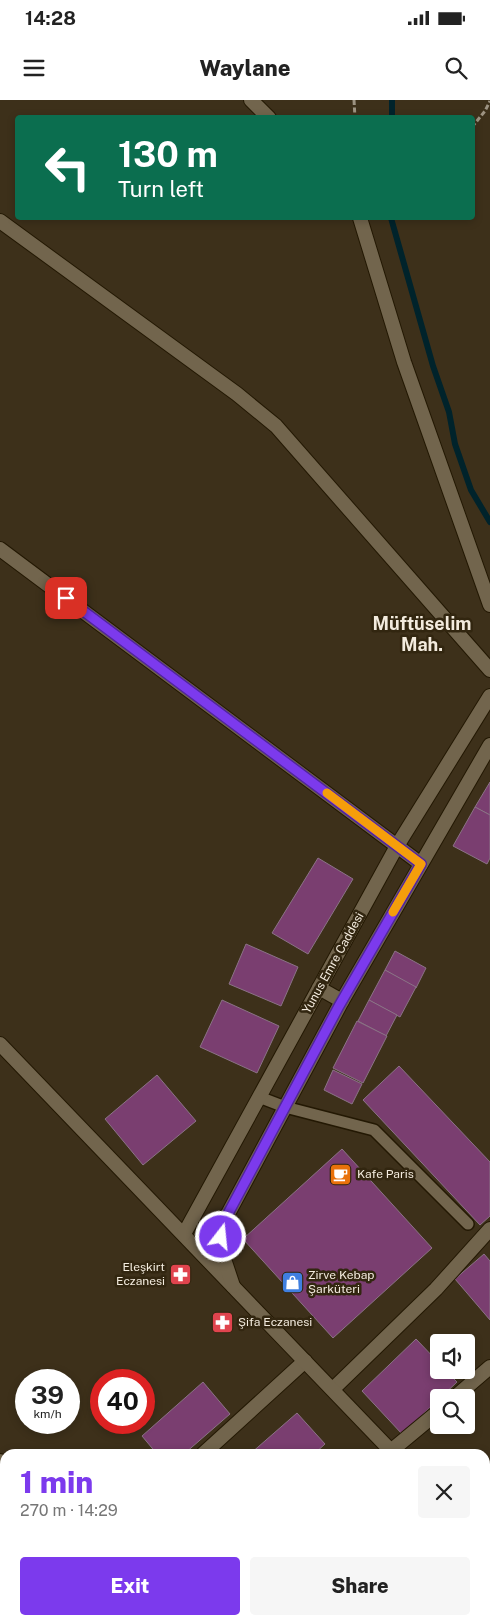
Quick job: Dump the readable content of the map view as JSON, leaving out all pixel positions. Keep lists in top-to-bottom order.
{
  "streets": {
    "street": ["Yunus Emre Caddesi"]
  },
  "districts": ["Müftüselim Mah."],
  "places": {
    "cafe": ["Kafe Paris"],
    "pharmacy": ["Eleşkirt Eczanesi", "Şifa Eczanesi"],
    "shop": ["Zirve Kebap Şarküteri"]
  },
  "page": {
    "status": "14:28",
    "header": "Waylane",
    "turn": ["130 m", "Turn left"],
    "speed": "39 km/h",
    "limit": "40",
    "heading": ["1 min", "270 m · 14:29"],
    "buttons": ["Exit", "Share"]
  }
}
